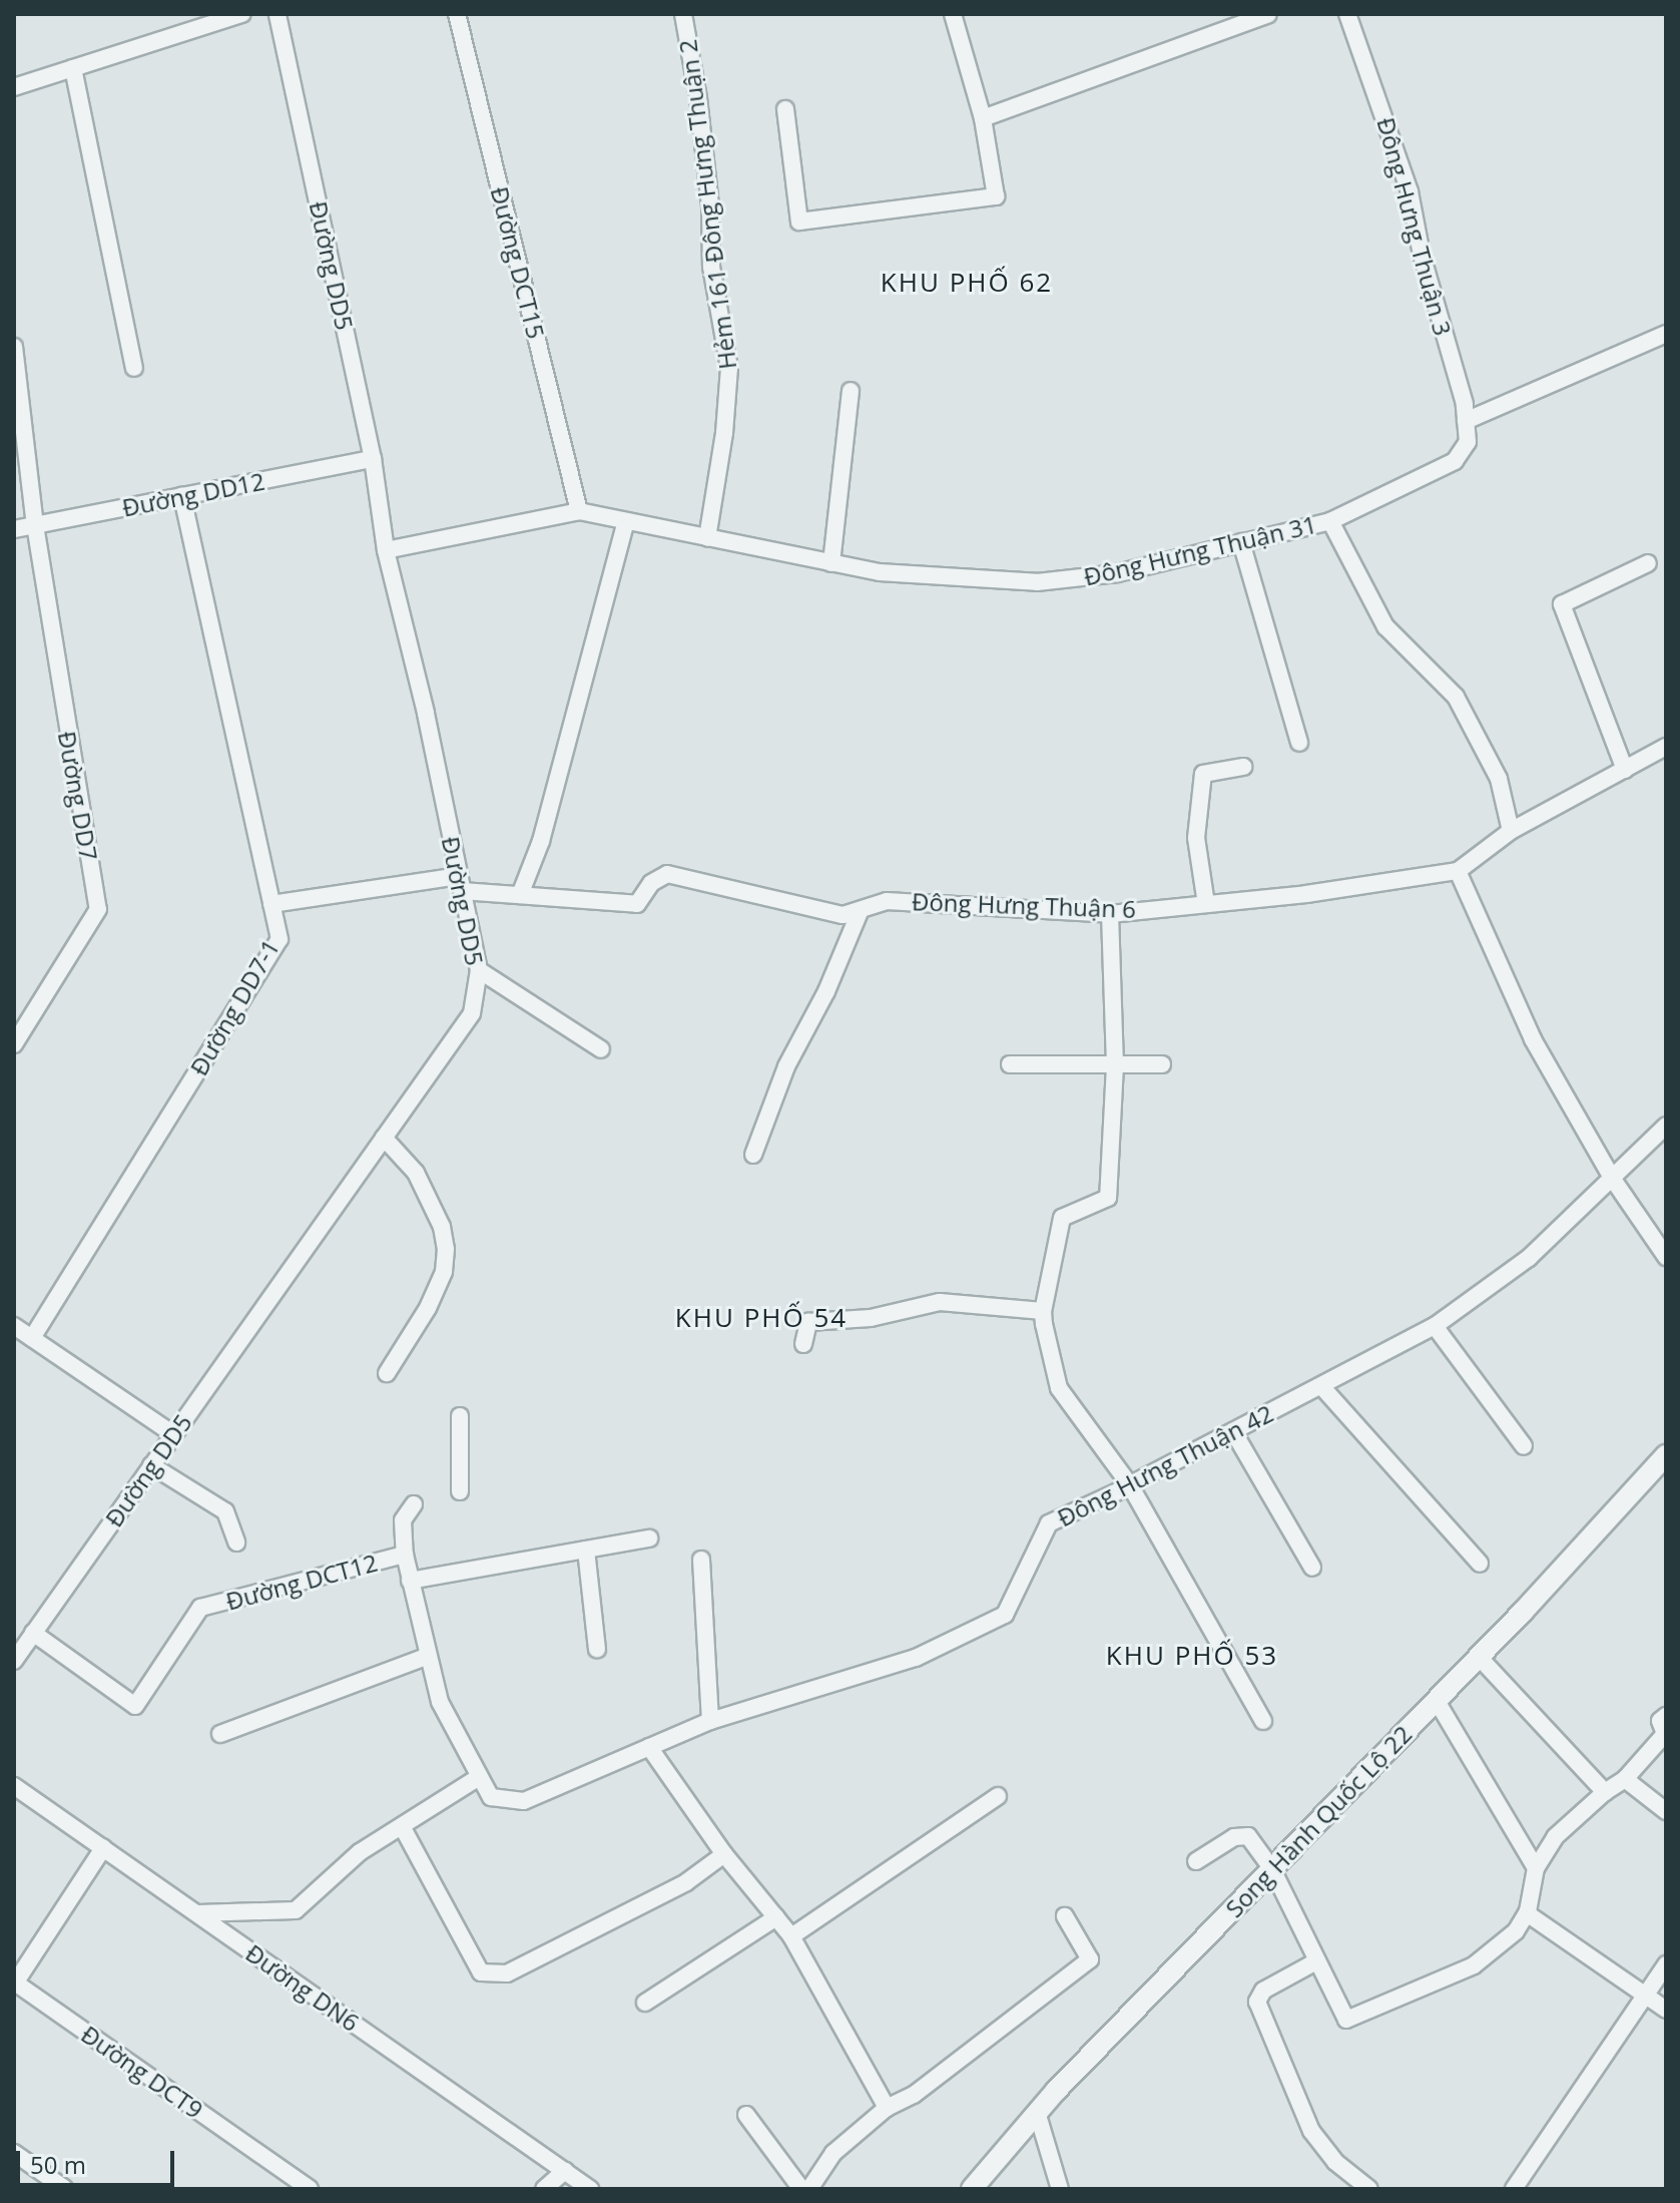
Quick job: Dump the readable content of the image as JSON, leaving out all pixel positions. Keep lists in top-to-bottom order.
{
  "streets": {
    "street": [
      "Hẻm 161 Đông Hưng Thuận 2",
      "Đông Hưng Thuận 3",
      "Đường DCT15",
      "Đường DD5",
      "Đường DD12",
      "Đông Hưng Thuận 31",
      "Đường DD7",
      "Đông Hưng Thuận 6",
      "Đường DD7-1",
      "Đông Hưng Thuận 42",
      "Đường DCT12",
      "Song Hành Quốc Lộ 22",
      "Đường DN6",
      "Đường DCT9"
    ]
  },
  "crossings": [
    ["Hẻm 161 Đông Hưng Thuận 2", "Đông Hưng Thuận 31"],
    ["Đông Hưng Thuận 3", "Đông Hưng Thuận 31"],
    ["Đường DCT15", "Đông Hưng Thuận 31"],
    ["Đường DD5", "Đường DD12"],
    ["Đường DD5", "Đông Hưng Thuận 6"],
    ["Đường DD5", "Đường DCT12"],
    ["Đường DD12", "Đường DD7"],
    ["Đường DD12", "Đường DD7-1"],
    ["Đông Hưng Thuận 6", "Đường DD7-1"],
    ["Đông Hưng Thuận 42", "Đường DCT12"]
  ],
  "districts": ["KHU PHỐ 62", "KHU PHỐ 54", "KHU PHỐ 53"],
  "scale_bar": "50 m"
}
